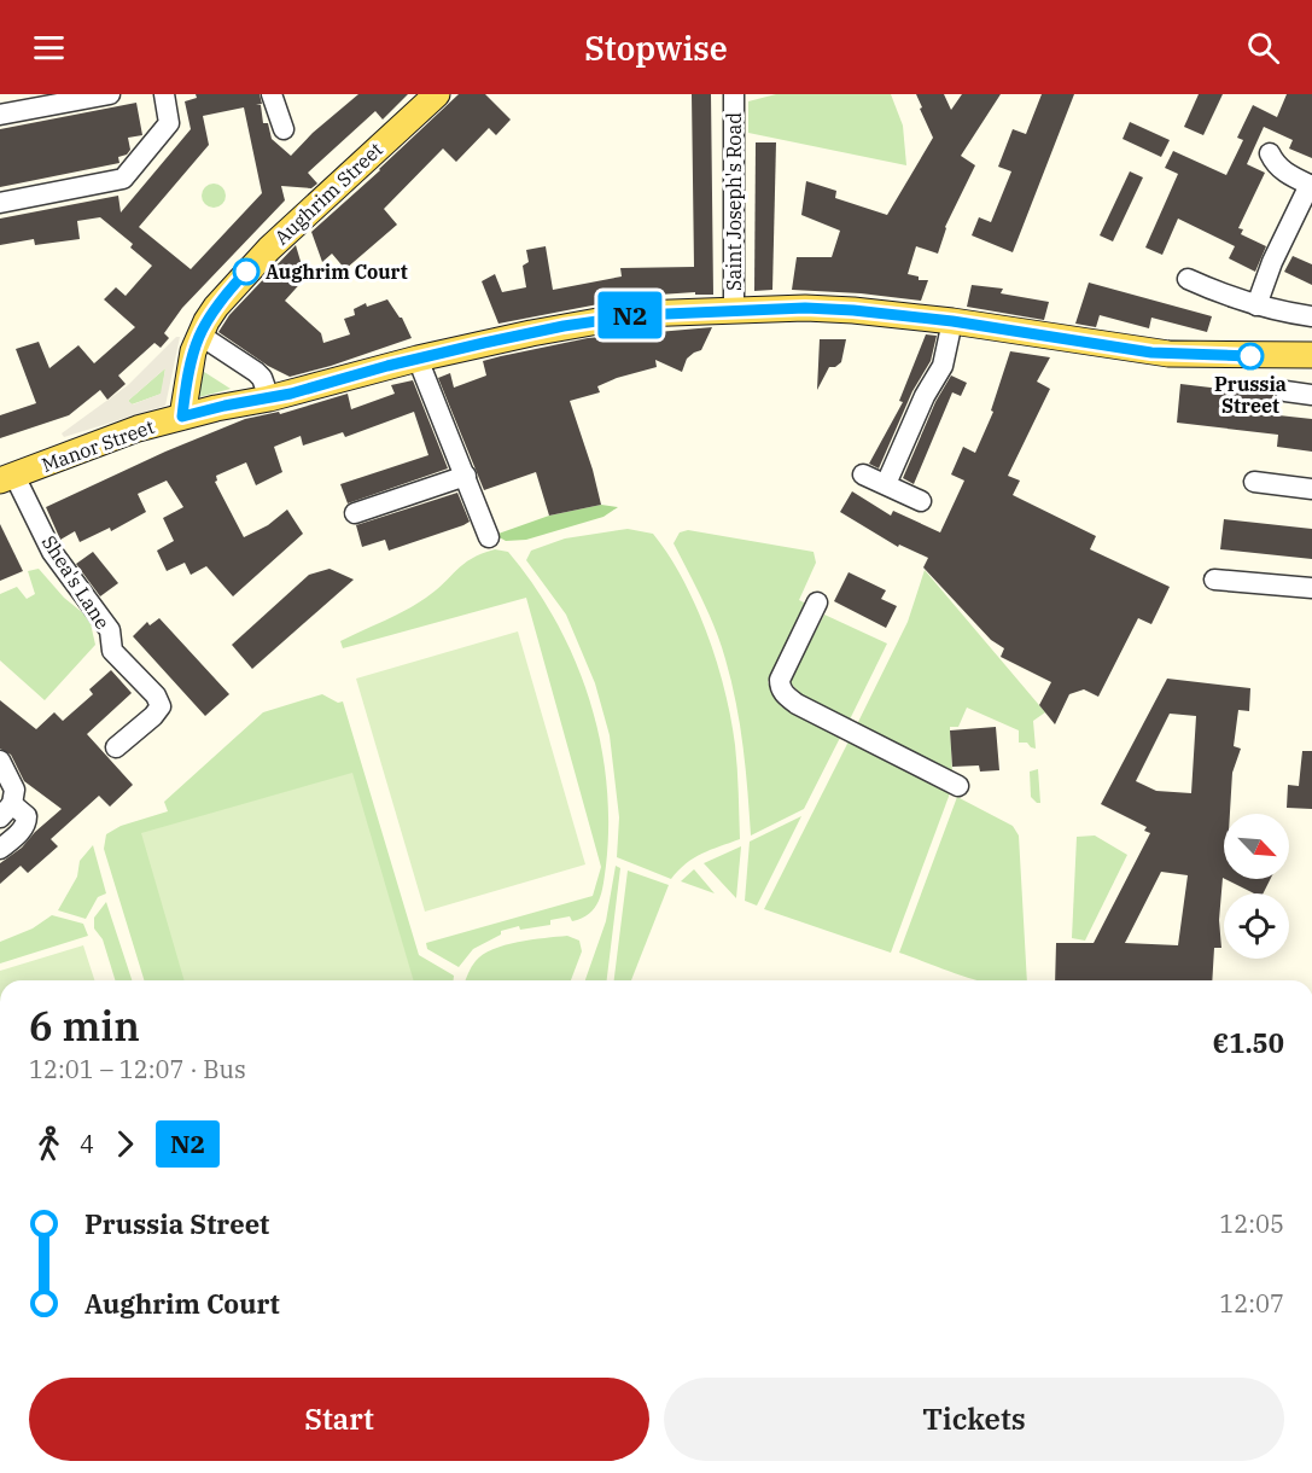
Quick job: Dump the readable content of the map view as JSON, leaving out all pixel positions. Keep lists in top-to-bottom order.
{
  "streets": {
    "main road": ["Aughrim Street", "Manor Street"],
    "street": ["Saint Joseph's Road", "Shea's Lane"]
  },
  "crossings": [
    ["Aughrim Street", "Manor Street"],
    ["Manor Street", "Shea's Lane"]
  ],
  "places": ["Aughrim Court", "Prussia Street"],
  "lines": ["bus line N2"],
  "north": "bottom right",
  "page": {
    "header": "Stopwise",
    "on_map": "N2",
    "heading": ["6 min", "12:01 – 12:07 · Bus", "€1.50"],
    "legs": ["4", "N2"],
    "list": [
      {
        "name": "Prussia Street",
        "value": "12:05"
      },
      {
        "name": "Aughrim Court",
        "value": "12:07"
      }
    ],
    "buttons": ["Start", "Tickets"]
  }
}
